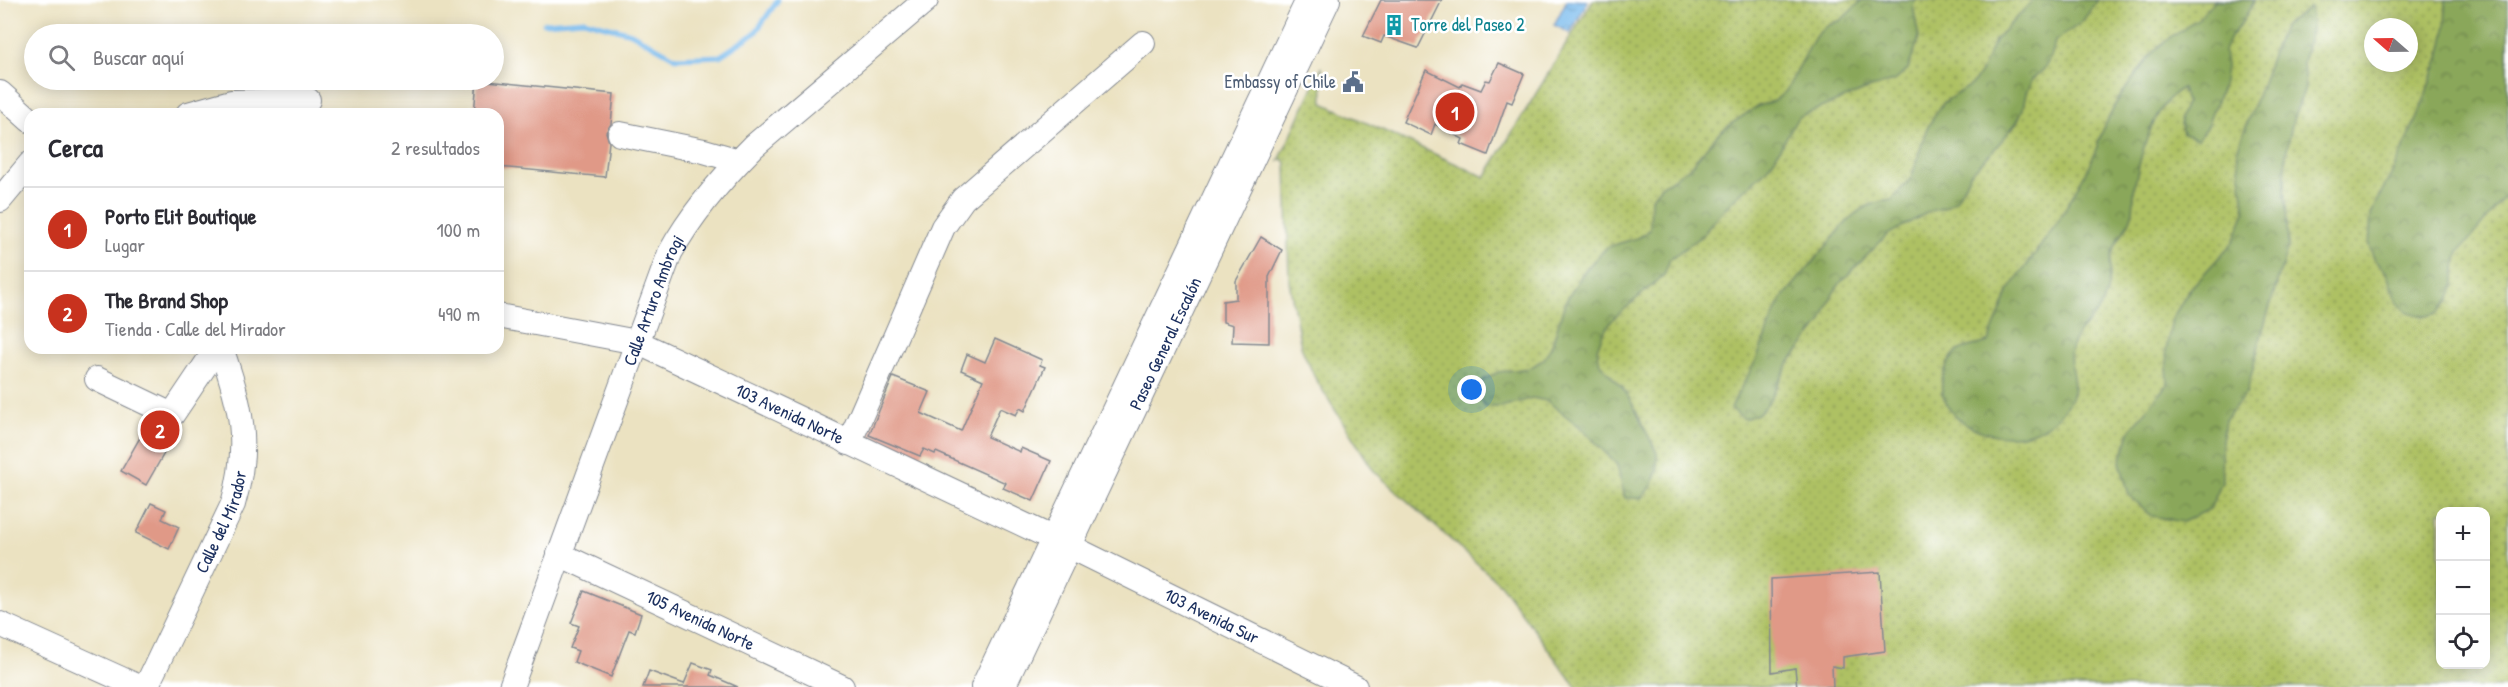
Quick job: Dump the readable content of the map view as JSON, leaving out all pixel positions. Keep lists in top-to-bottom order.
{
  "streets": {
    "street": [
      "Calle Arturo Ambrogi",
      "Paseo General Escalón",
      "103 Avenida Norte",
      "Calle del Mirador",
      "103 Avenida Sur",
      "105 Avenida Norte"
    ]
  },
  "crossings": [
    ["Calle Arturo Ambrogi", "103 Avenida Norte"],
    ["Calle Arturo Ambrogi", "105 Avenida Norte"],
    ["Paseo General Escalón", "103 Avenida Norte"],
    ["Paseo General Escalón", "103 Avenida Sur"],
    ["103 Avenida Norte", "103 Avenida Sur"]
  ],
  "places": {
    "building": ["Torre del Paseo 2"],
    "public building": ["Embassy of Chile"]
  },
  "north": "left",
  "page": {
    "search": "Buscar aquí",
    "pins": ["1", "2"],
    "heading": ["Cerca", "2 resultados"],
    "list": [
      {
        "mark": "1",
        "name": "Porto Elit Boutique",
        "note": "Lugar",
        "value": "100 m"
      },
      {
        "mark": "2",
        "name": "The Brand Shop",
        "note": "Tienda · Calle del Mirador",
        "value": "490 m"
      }
    ],
    "map_buttons": ["+", "−"]
  }
}
